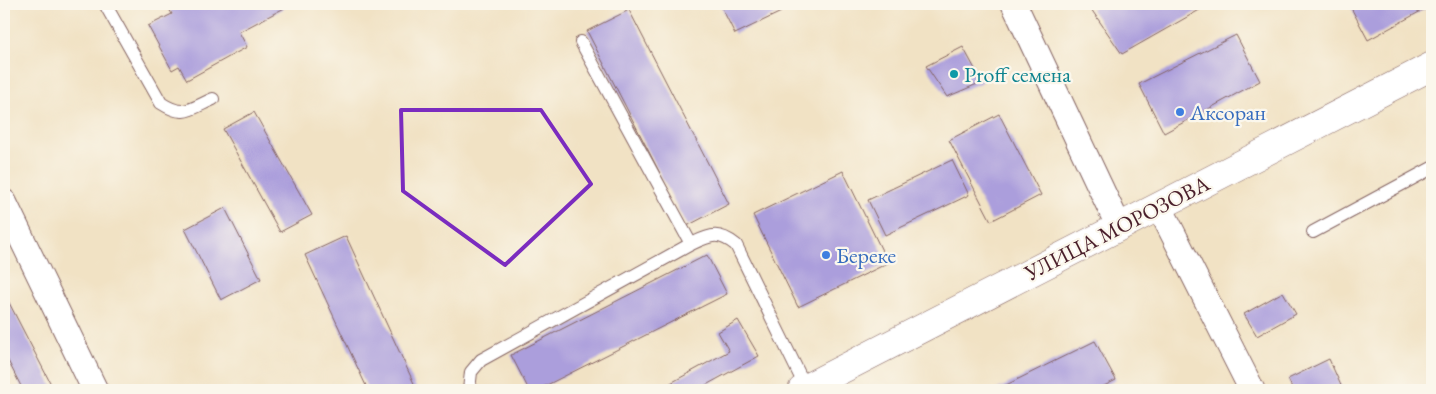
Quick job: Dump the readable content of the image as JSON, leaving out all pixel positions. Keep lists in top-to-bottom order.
{
  "streets": {
    "main road": ["УЛИЦА МОРОЗОВА"]
  },
  "places": ["Proff семена", "Аксоран", "Береке"]
}
